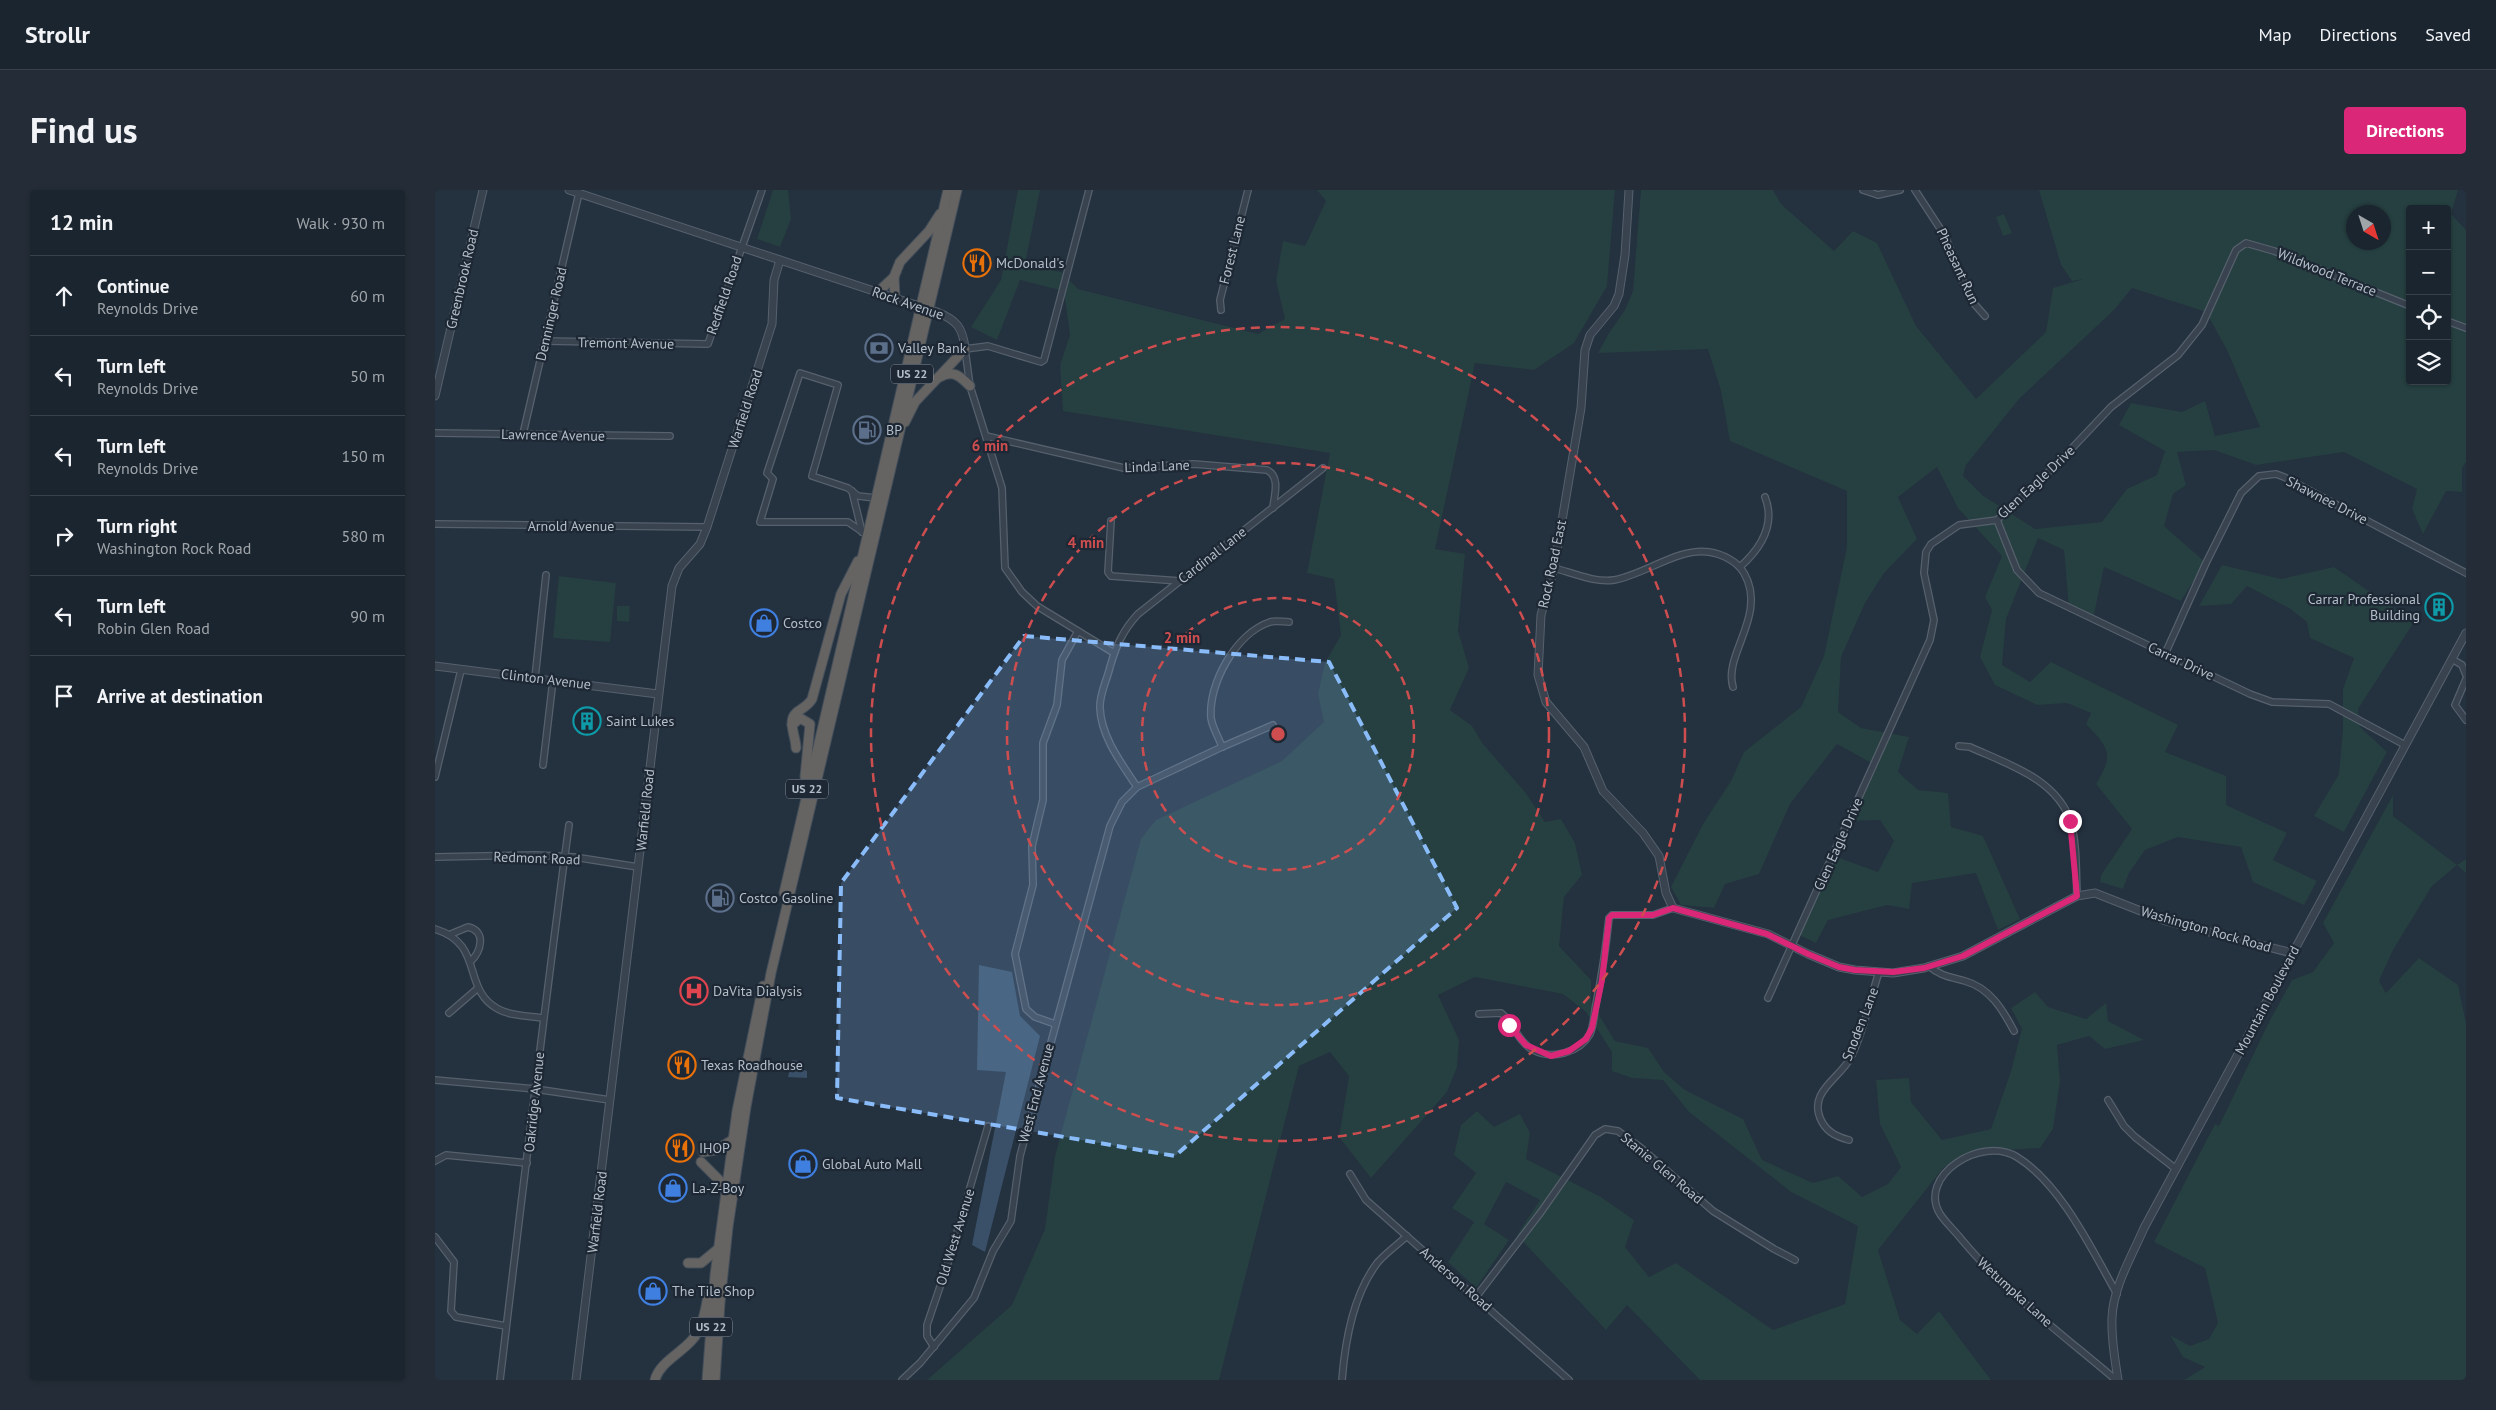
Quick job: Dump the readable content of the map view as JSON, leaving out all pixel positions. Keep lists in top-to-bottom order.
{
  "streets": {
    "highway": ["US 22"],
    "street": [
      "Forest Lane",
      "Pheasant Run",
      "Wildwood Terrace",
      "Greenbrook Road",
      "Redfield Road",
      "Rock Avenue",
      "Denninger Road",
      "Tremont Avenue",
      "Warfield Road",
      "Lawrence Avenue",
      "Linda Lane",
      "Glen Eagle Drive",
      "Shawnee Drive",
      "Arnold Avenue",
      "Cardinal Lane",
      "Rock Road East",
      "Carrar Drive",
      "Clinton Avenue",
      "Redmont Road",
      "Washington Rock Road",
      "Mountain Boulevard",
      "Snoden Lane",
      "West End Avenue",
      "Oakridge Avenue",
      "Stanie Glen Road",
      "Old West Avenue",
      "Anderson Road",
      "Wetumpka Lane"
    ]
  },
  "crossings": [
    ["Wildwood Terrace", "Glen Eagle Drive"],
    ["Redfield Road", "Rock Avenue"],
    ["Redfield Road", "Tremont Avenue"],
    ["Rock Avenue", "Denninger Road"],
    ["Rock Avenue", "US 22"],
    ["Rock Avenue", "Warfield Road"],
    ["Rock Avenue", "Linda Lane"],
    ["Rock Avenue", "Cardinal Lane"],
    ["Denninger Road", "Tremont Avenue"],
    ["Denninger Road", "Lawrence Avenue"],
    ["Warfield Road", "Arnold Avenue"],
    ["Warfield Road", "Clinton Avenue"],
    ["Warfield Road", "Redmont Road"],
    ["Linda Lane", "Cardinal Lane"],
    ["Glen Eagle Drive", "Carrar Drive"],
    ["Glen Eagle Drive", "Washington Rock Road"],
    ["Shawnee Drive", "Carrar Drive"],
    ["Rock Road East", "Washington Rock Road"],
    ["Carrar Drive", "Mountain Boulevard"],
    ["Redmont Road", "Oakridge Avenue"],
    ["Washington Rock Road", "Mountain Boulevard"],
    ["Washington Rock Road", "Snoden Lane"],
    ["Mountain Boulevard", "Wetumpka Lane"],
    ["West End Avenue", "Old West Avenue"],
    ["Stanie Glen Road", "Anderson Road"]
  ],
  "places": {
    "restaurant": ["McDonald's", "Texas Roadhouse", "IHOP"],
    "bank": ["Valley Bank"],
    "fuel station": ["BP", "Costco Gasoline"],
    "building": ["Carrar Professional Building", "Saint Lukes"],
    "shop": [
      "Costco",
      "Global Auto Mall",
      "La-Z-Boy",
      "The Tile Shop"
    ],
    "hospital": ["DaVita Dialysis"]
  },
  "north": "bottom right",
  "page": {
    "header": "Strollr",
    "nav": ["Map", "Directions", "Saved"],
    "title": "Find us",
    "buttons": "Directions",
    "heading": ["12 min", "Walk · 930 m"],
    "map_buttons": ["+", "−"],
    "list": [
      ["Continue", "Reynolds Drive", "60 m"],
      ["Turn left", "Reynolds Drive", "50 m"],
      ["Turn left", "Reynolds Drive", "150 m"],
      ["Turn right", "Washington Rock Road", "580 m"],
      ["Turn left", "Robin Glen Road", "90 m"],
      "Arrive at destination"
    ]
  },
  "rings": ["6 min", "4 min", "2 min"]
}
